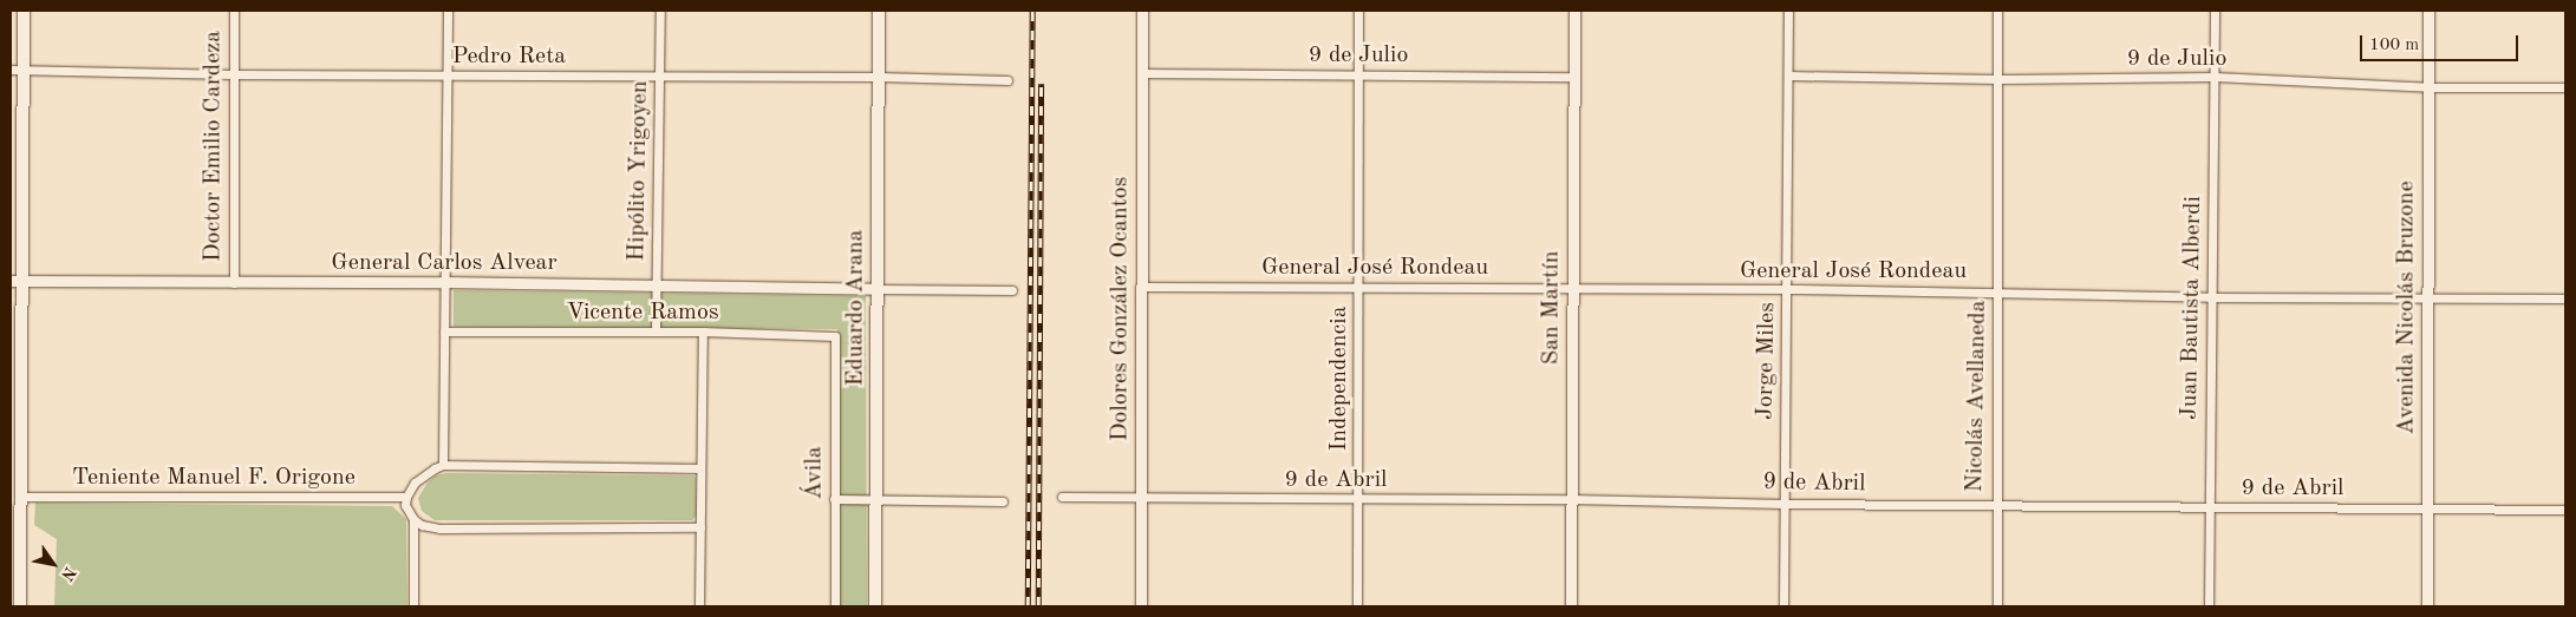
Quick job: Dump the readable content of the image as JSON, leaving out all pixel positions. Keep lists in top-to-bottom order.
{
  "streets": {
    "main road": ["Eduardo Arana"],
    "street": [
      "9 de Julio",
      "Pedro Reta",
      "Doctor Emilio Cardeza",
      "Hipólito Yrigoyen",
      "General Carlos Alvear",
      "General José Rondeau",
      "San Martín",
      "Juan Bautista Alberdi",
      "Avenida Nicolás Bruzone",
      "Dolores González Ocantos",
      "Vicente Ramos",
      "Jorge Miles",
      "Independencia",
      "Nicolás Avellaneda",
      "Ávila",
      "Teniente Manuel F. Origone",
      "9 de Abril"
    ]
  },
  "crossings": [
    ["9 de Julio", "San Martín"],
    ["9 de Julio", "Juan Bautista Alberdi"],
    ["9 de Julio", "Avenida Nicolás Bruzone"],
    ["9 de Julio", "Dolores González Ocantos"],
    ["9 de Julio", "Jorge Miles"],
    ["9 de Julio", "Independencia"],
    ["9 de Julio", "Nicolás Avellaneda"],
    ["Pedro Reta", "Doctor Emilio Cardeza"],
    ["Pedro Reta", "Hipólito Yrigoyen"],
    ["Pedro Reta", "Eduardo Arana"],
    ["Doctor Emilio Cardeza", "General Carlos Alvear"],
    ["Hipólito Yrigoyen", "General Carlos Alvear"],
    ["Hipólito Yrigoyen", "Vicente Ramos"],
    ["General Carlos Alvear", "Eduardo Arana"],
    ["General José Rondeau", "San Martín"],
    ["General José Rondeau", "Juan Bautista Alberdi"],
    ["General José Rondeau", "Avenida Nicolás Bruzone"],
    ["General José Rondeau", "Dolores González Ocantos"],
    ["General José Rondeau", "Jorge Miles"],
    ["General José Rondeau", "Independencia"],
    ["General José Rondeau", "Nicolás Avellaneda"],
    ["San Martín", "9 de Abril"],
    ["Juan Bautista Alberdi", "9 de Abril"],
    ["Avenida Nicolás Bruzone", "9 de Abril"],
    ["Dolores González Ocantos", "9 de Abril"],
    ["Vicente Ramos", "Ávila"],
    ["Jorge Miles", "9 de Abril"],
    ["Independencia", "9 de Abril"],
    ["Nicolás Avellaneda", "9 de Abril"]
  ],
  "scale_bar": "100 m",
  "north": "bottom right"
}
